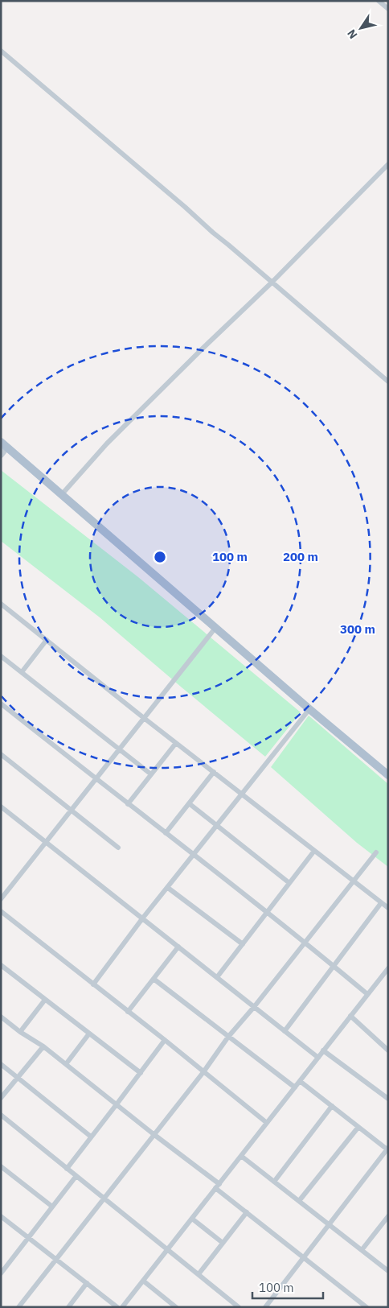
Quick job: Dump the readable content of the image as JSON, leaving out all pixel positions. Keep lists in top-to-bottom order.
{
  "scale_bar": "100 m",
  "north": "bottom left",
  "rings": ["100 m", "200 m", "300 m"]
}
